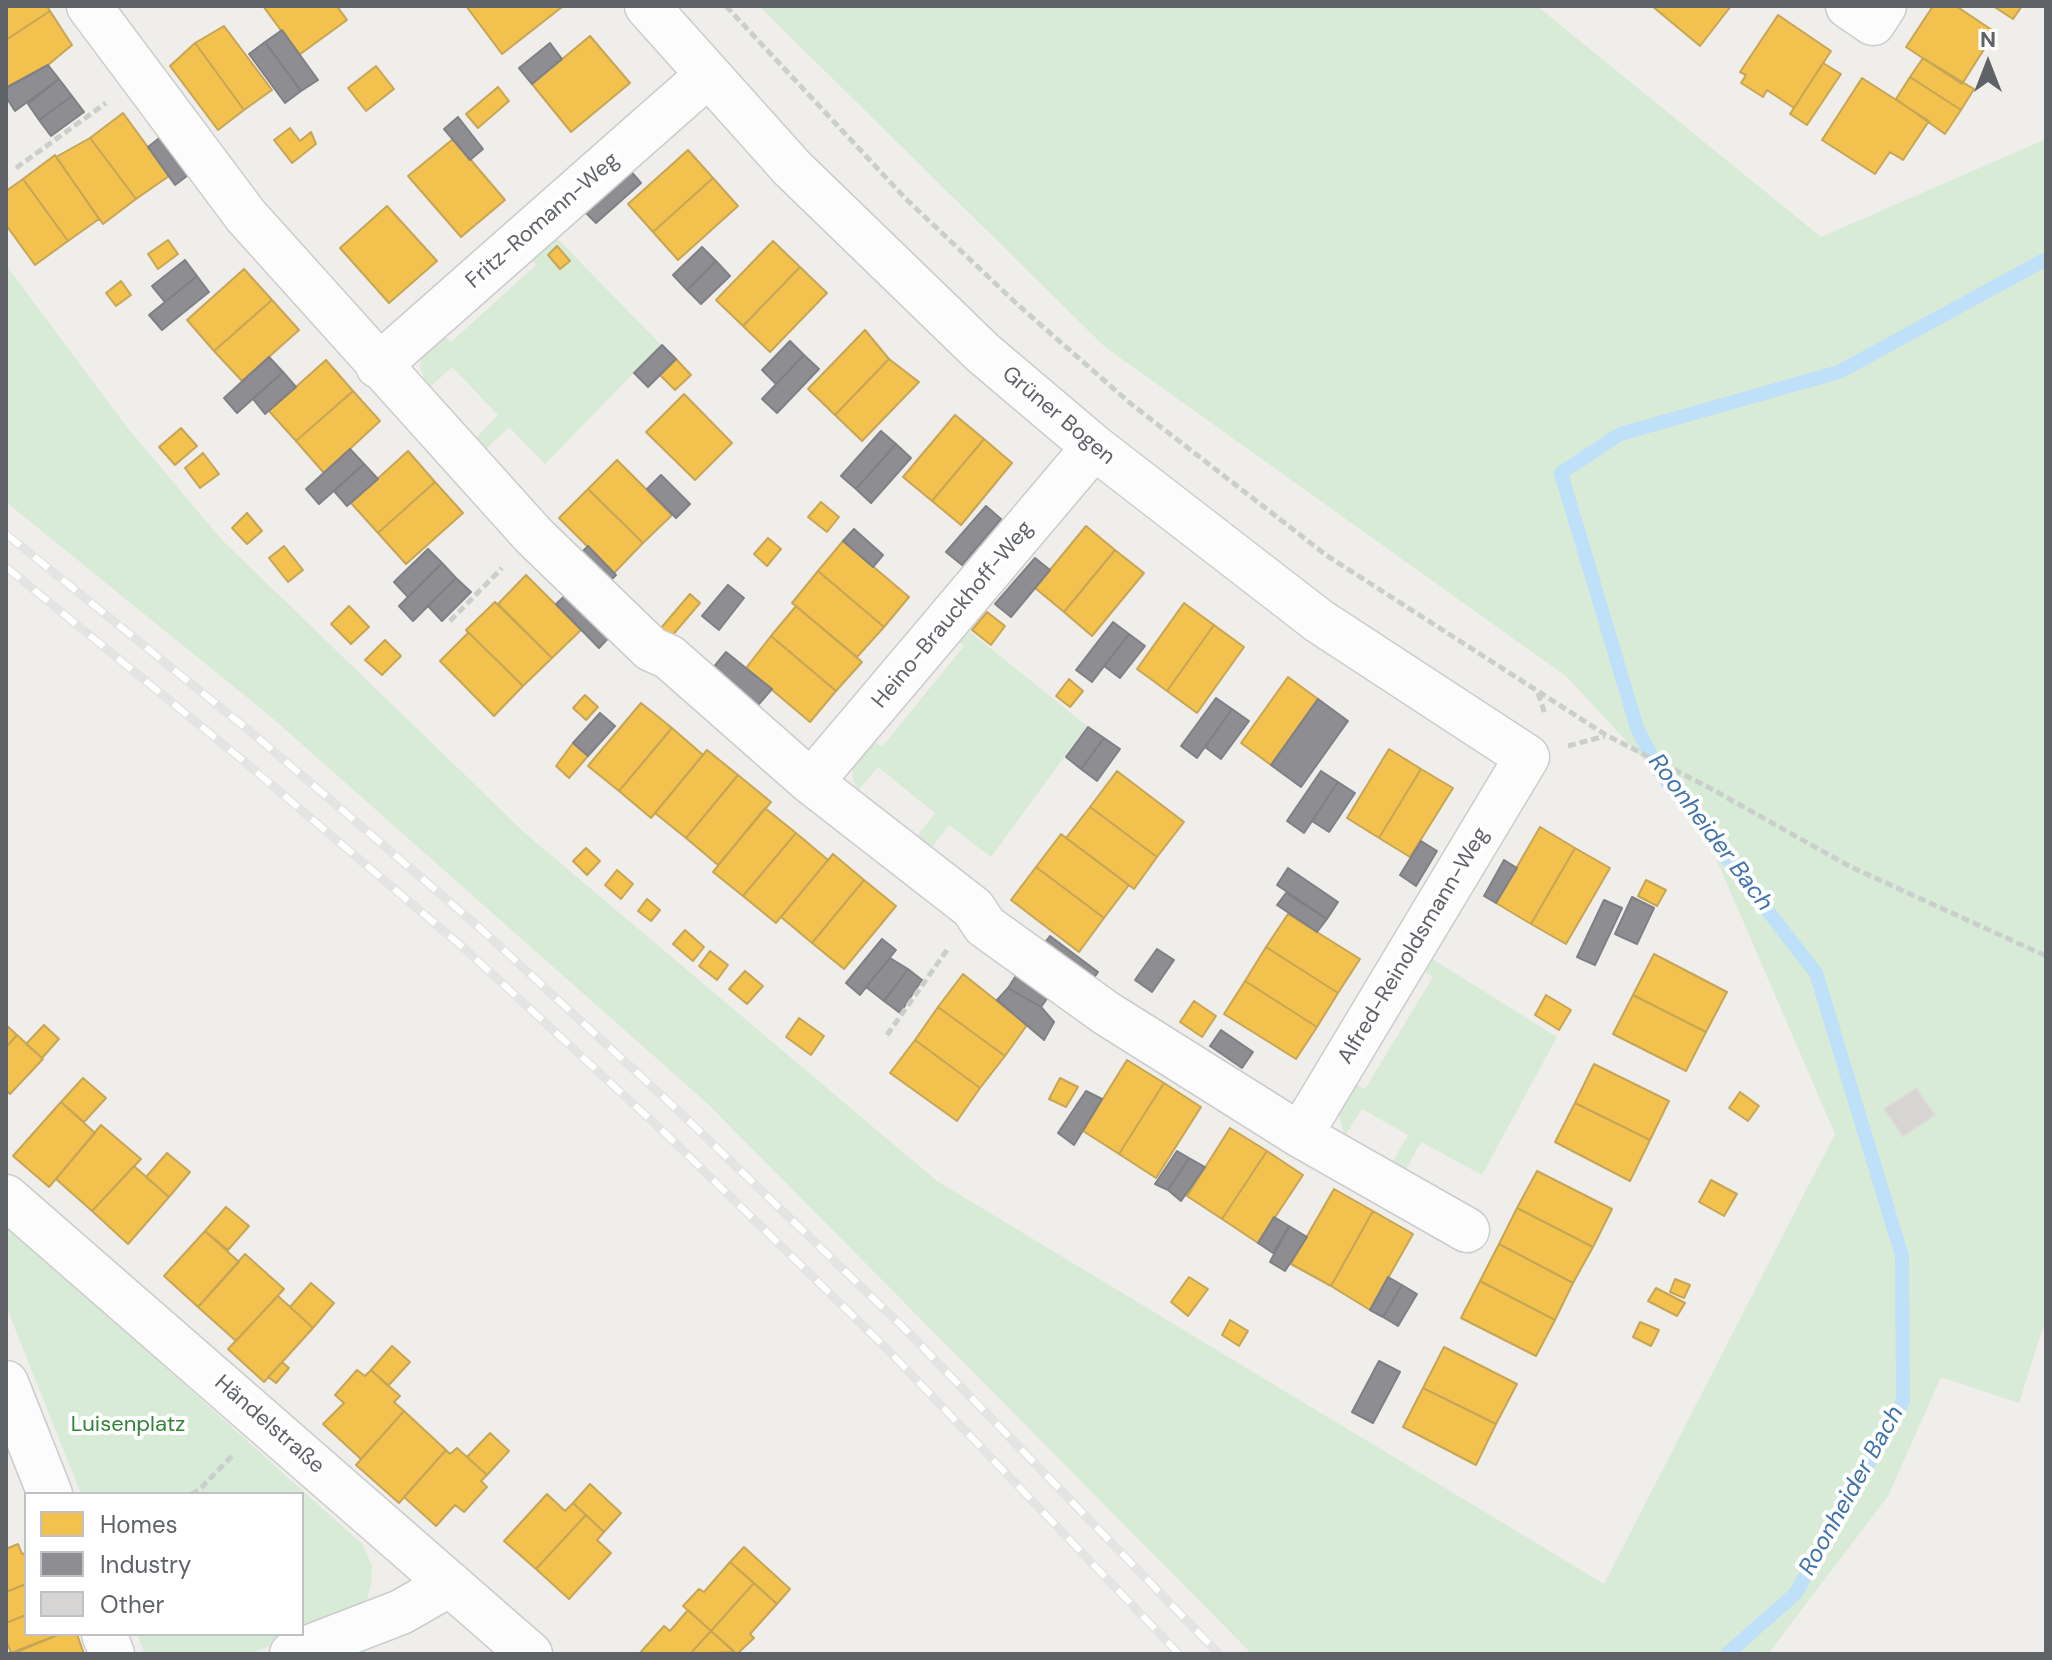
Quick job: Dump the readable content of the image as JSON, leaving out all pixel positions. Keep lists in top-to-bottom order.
{
  "streets": {
    "street": [
      "Fritz-Romann-Weg",
      "Grüner Bogen",
      "Heino-Brauckhoff-Weg",
      "Alfred-Reinoldsmann-Weg",
      "Händelstraße"
    ]
  },
  "crossings": [
    ["Fritz-Romann-Weg", "Grüner Bogen"],
    ["Grüner Bogen", "Heino-Brauckhoff-Weg"],
    ["Grüner Bogen", "Alfred-Reinoldsmann-Weg"]
  ],
  "water": ["Roonheider Bach"],
  "parks": ["Luisenplatz"],
  "legend": ["Homes", "Industry", "Other"],
  "north": "top"
}
